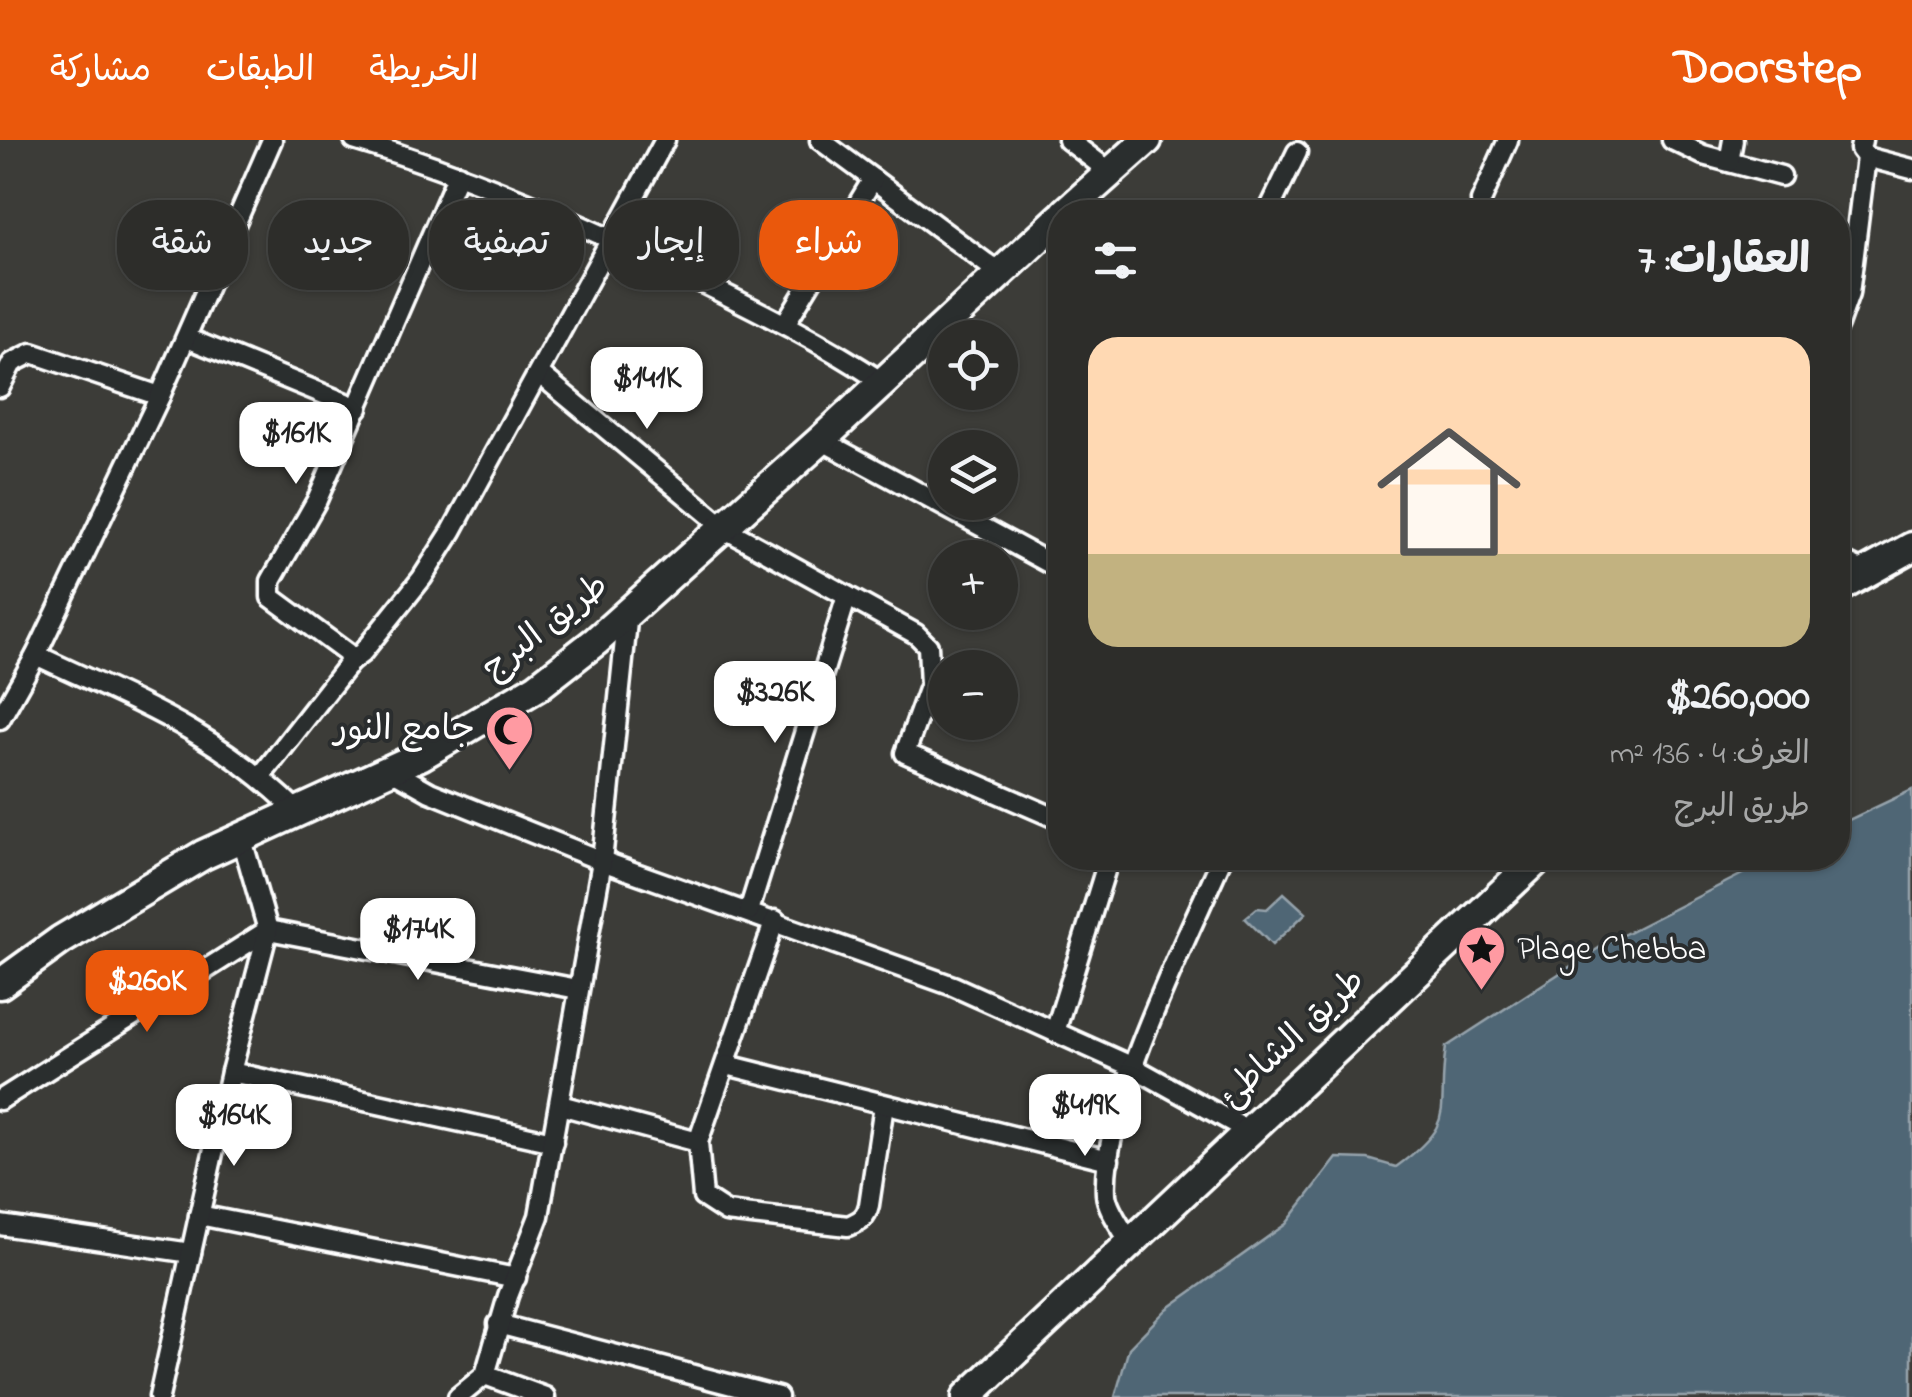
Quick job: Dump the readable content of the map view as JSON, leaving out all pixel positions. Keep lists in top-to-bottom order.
{
  "streets": {
    "street": ["طريق البرج", "طريق الشاطئ"]
  },
  "places": {
    "mosque": ["جامع النور"],
    "place": ["Plage Chebba"]
  },
  "page": {
    "header": "Doorstep",
    "nav": ["الخريطة", "الطبقات", "مشاركة"],
    "chip": [
      "شراء",
      "إيجار",
      "تصفية",
      "جديد",
      "شقة"
    ],
    "heading": "العقارات: 7",
    "map_buttons": ["+", "−"],
    "list": [
      {
        "name": "$260,000",
        "note": "الغرف: 4 · 136 m² · طريق البرج"
      }
    ],
    "price": [
      "$141K",
      "$161K",
      "$326K",
      "$174K",
      "$260K",
      "$419K",
      "$164K"
    ]
  }
}
